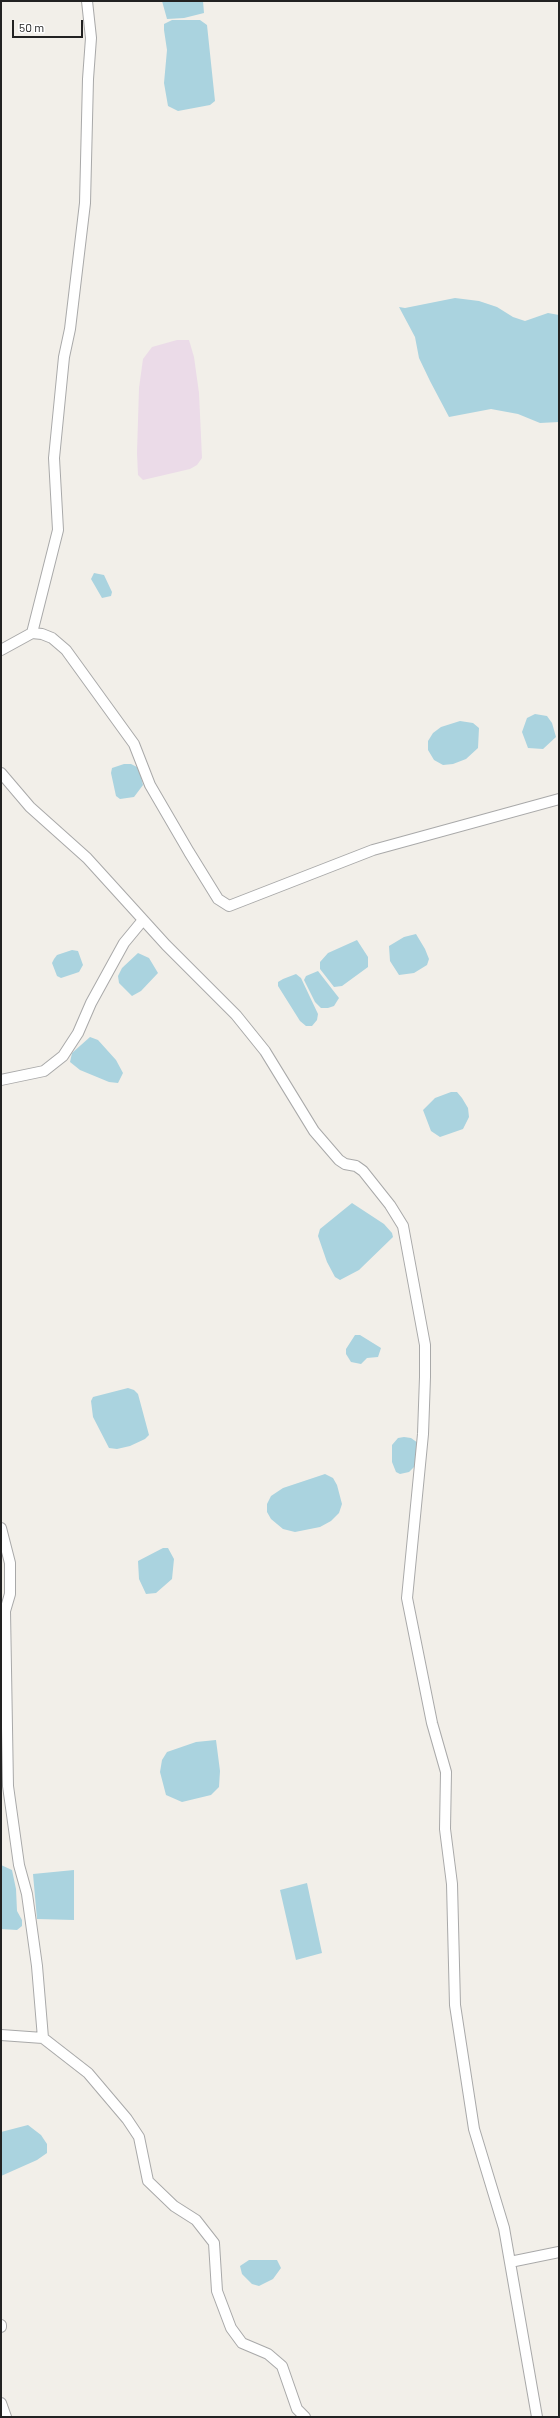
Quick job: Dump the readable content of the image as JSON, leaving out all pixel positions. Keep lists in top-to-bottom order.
{
  "scale_bar": "50 m"
}
